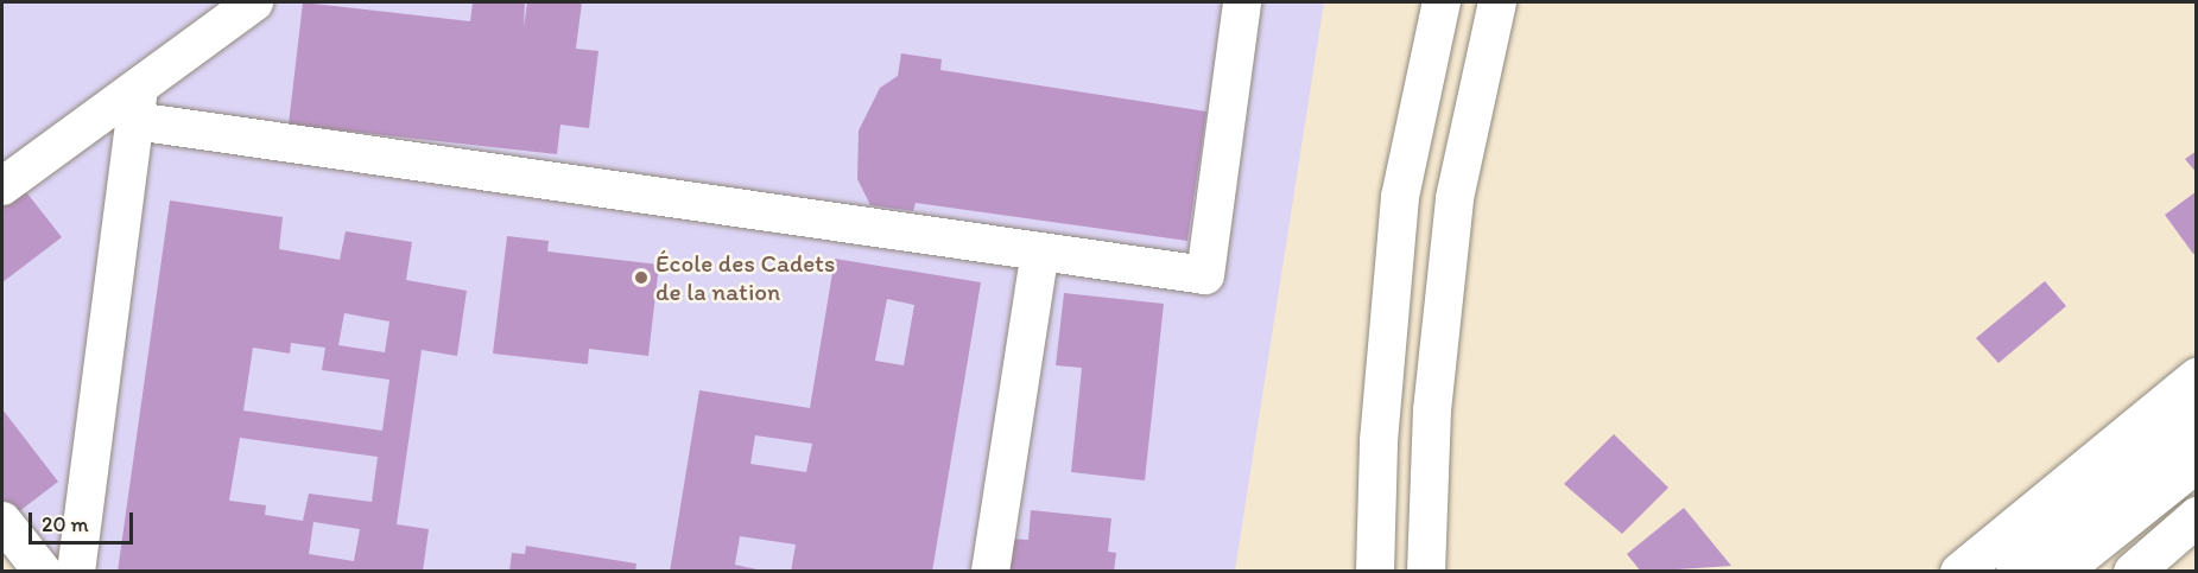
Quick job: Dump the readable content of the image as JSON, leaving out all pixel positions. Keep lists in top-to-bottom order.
{
  "places": ["École des Cadets de la nation"],
  "scale_bar": "20 m"
}
